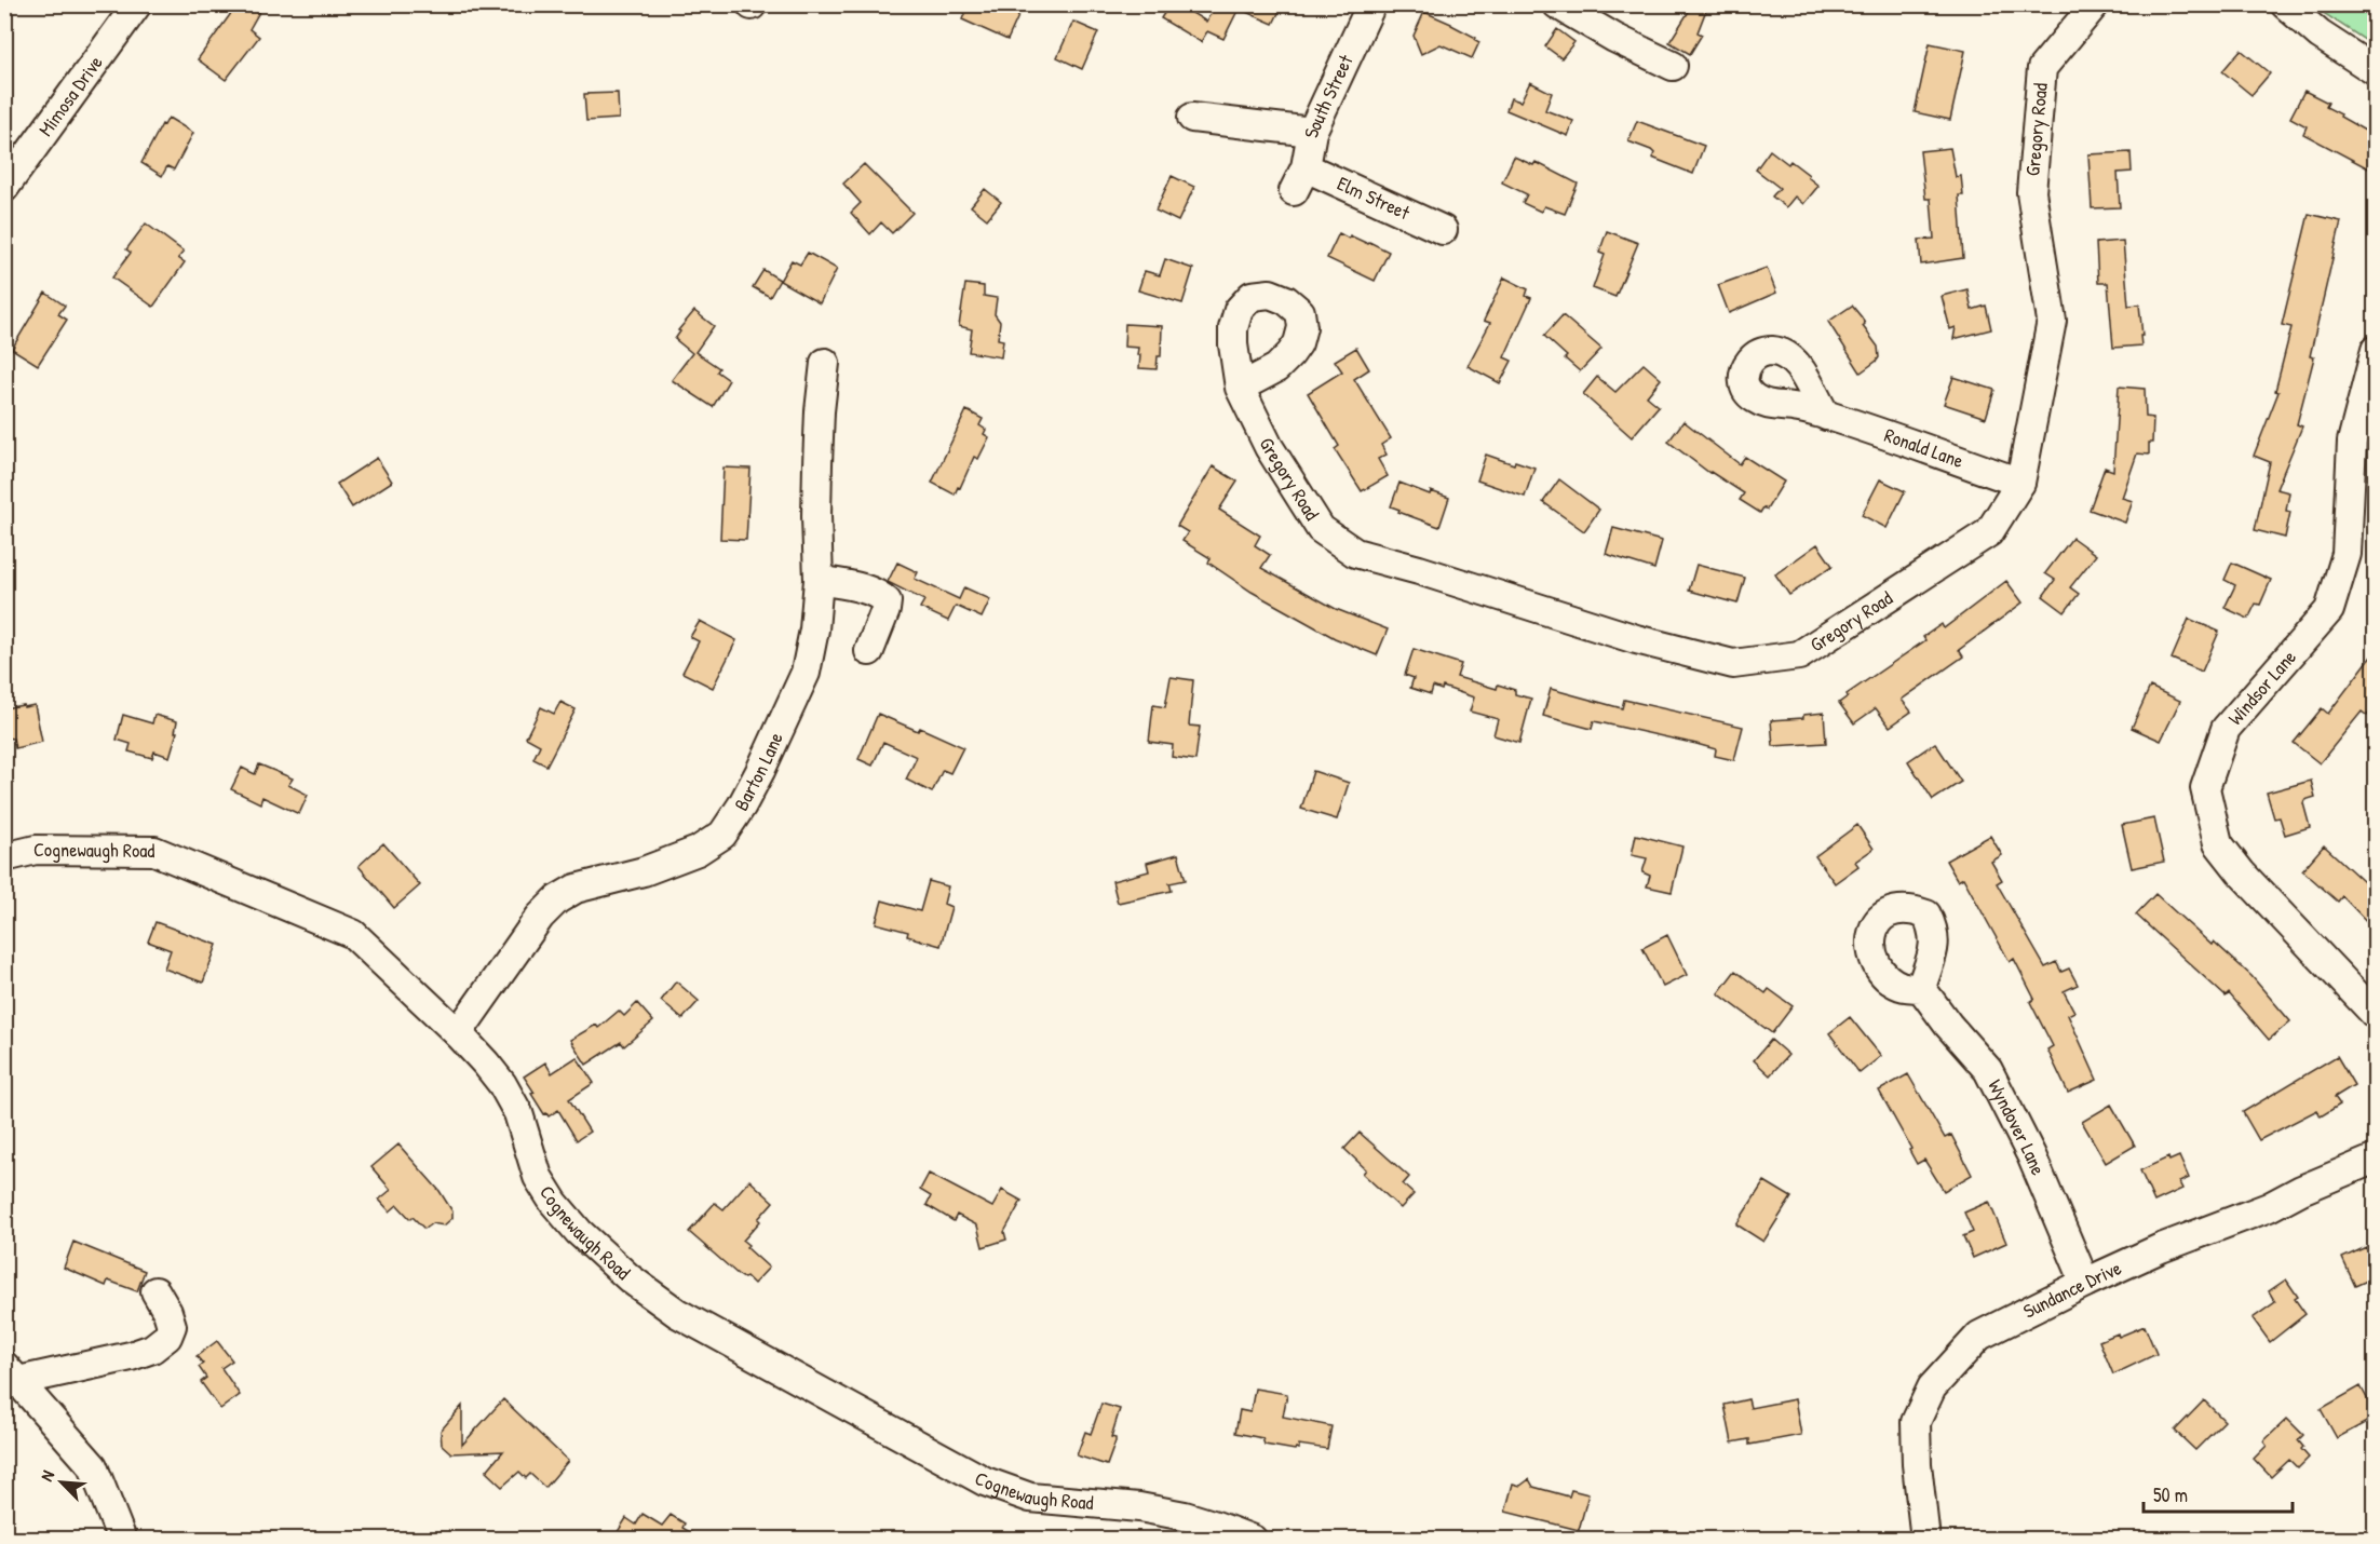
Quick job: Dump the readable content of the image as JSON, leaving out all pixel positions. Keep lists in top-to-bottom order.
{
  "streets": {
    "street": [
      "Mimosa Drive",
      "South Street",
      "Gregory Road",
      "Elm Street",
      "Ronald Lane",
      "Windsor Lane",
      "Barton Lane",
      "Cognewaugh Road",
      "Wyndover Lane",
      "Sundance Drive"
    ]
  },
  "crossings": [
    ["South Street", "Elm Street"],
    ["Gregory Road", "Ronald Lane"],
    ["Barton Lane", "Cognewaugh Road"],
    ["Wyndover Lane", "Sundance Drive"]
  ],
  "scale_bar": "50 m",
  "north": "top left"
}
